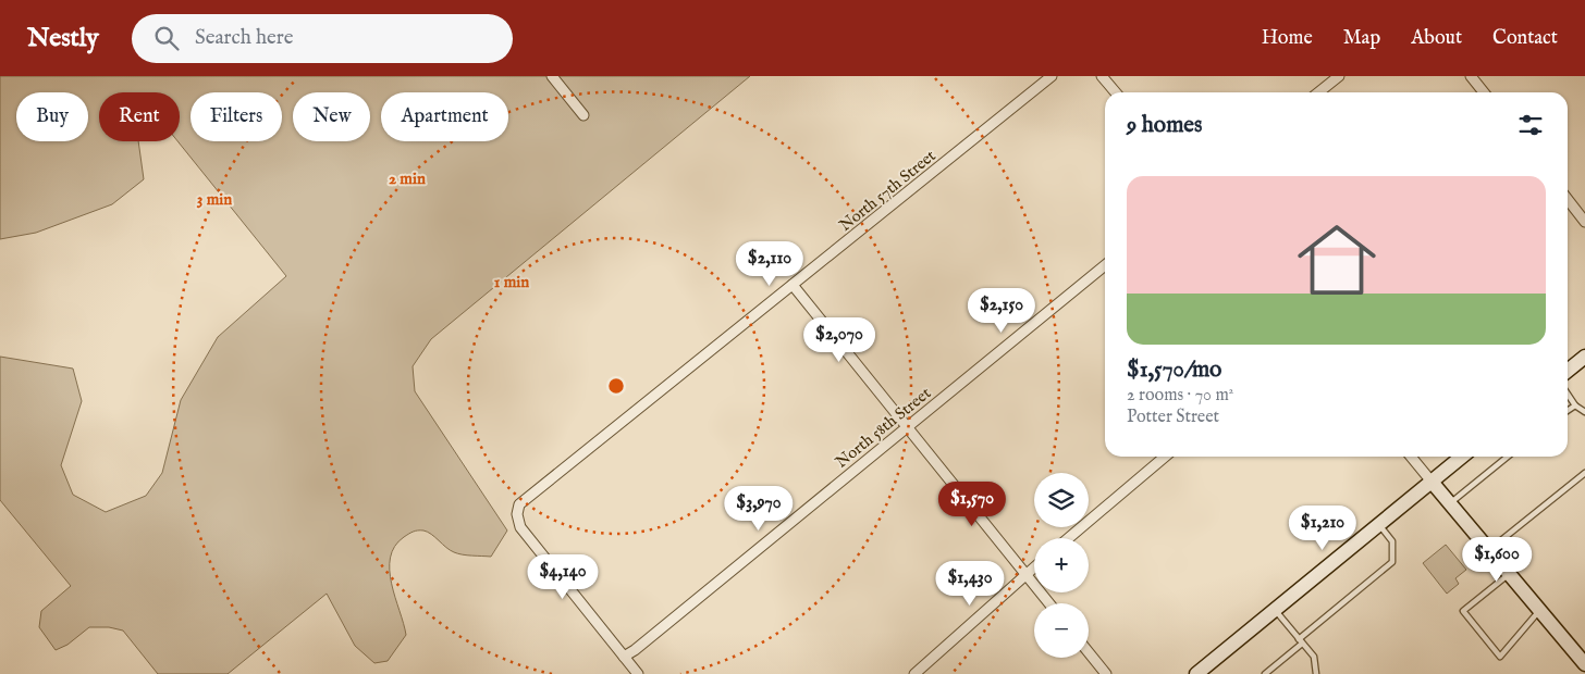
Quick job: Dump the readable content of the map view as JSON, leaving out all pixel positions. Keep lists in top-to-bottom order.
{
  "streets": {
    "street": ["North 57th Street", "North 58th Street"]
  },
  "crossings": [
    ["North 57th Street", "North 58th Street"]
  ],
  "page": {
    "header": "Nestly",
    "search": "Search here",
    "nav": [
      "Home",
      "Map",
      "About",
      "Contact"
    ],
    "chip": [
      "Buy",
      "Rent",
      "Filters",
      "New",
      "Apartment"
    ],
    "heading": "9 homes",
    "list": [
      {
        "name": "$1,570/mo",
        "note": "2 rooms · 70 m² · Potter Street"
      }
    ],
    "price": [
      "$2,110",
      "$2,150",
      "$2,070",
      "$1,570",
      "$3,970",
      "$1,210",
      "$1,600",
      "$4,140",
      "$1,430"
    ],
    "map_buttons": ["+", "−"]
  },
  "rings": ["2 min", "3 min", "1 min"]
}
